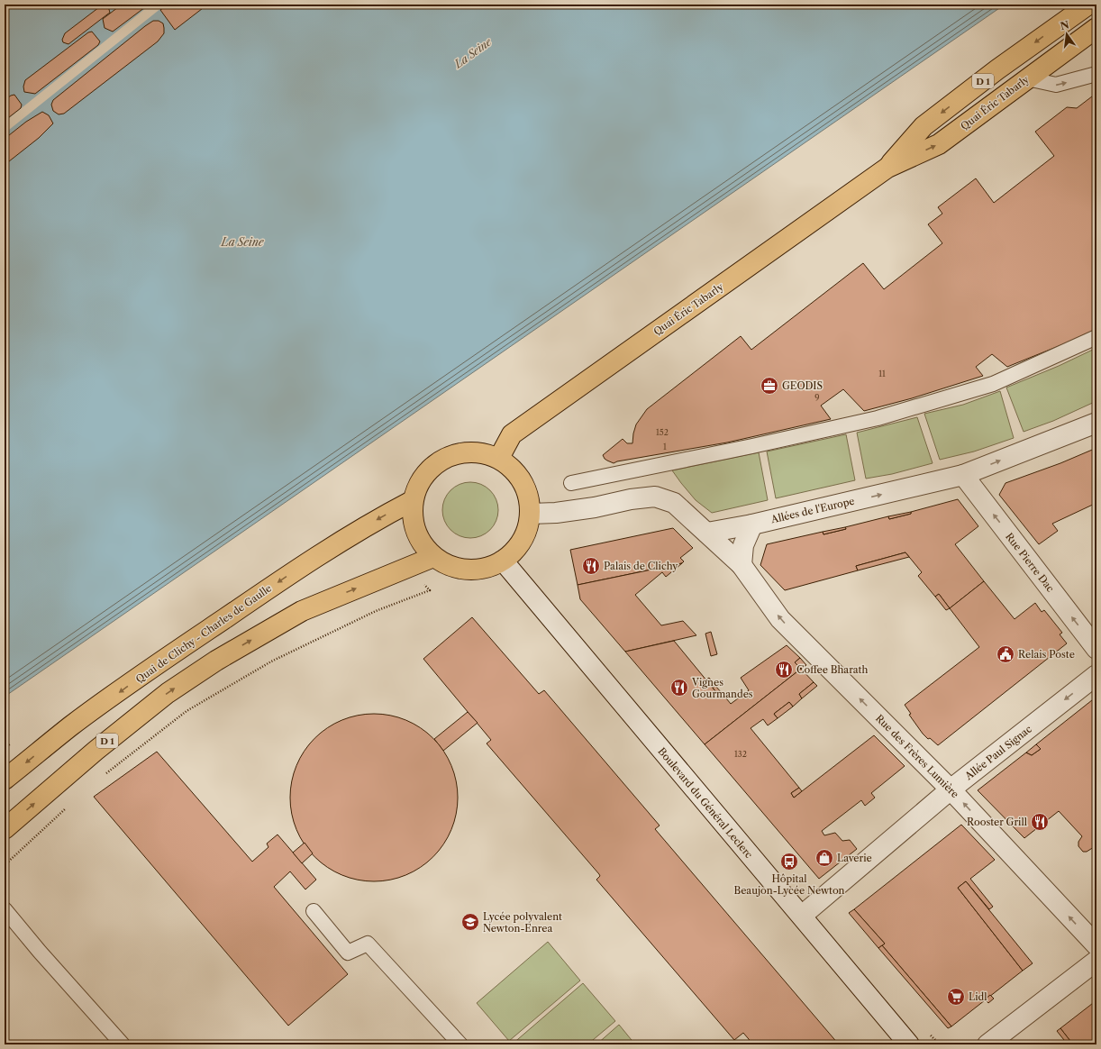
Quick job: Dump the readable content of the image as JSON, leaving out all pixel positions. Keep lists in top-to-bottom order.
{
  "streets": {
    "main road": ["D 1", "Quai Éric Tabarly", "Quai de Clichy - Charles de Gaulle"],
    "street": [
      "Allées de l'Europe",
      "Rue Pierre Dac",
      "Allée Paul Signac",
      "Rue des Frères Lumière",
      "Boulevard du Général Leclerc"
    ]
  },
  "crossings": [
    ["D 1", "Quai Éric Tabarly"],
    ["D 1", "Quai de Clichy - Charles de Gaulle"],
    ["D 1", "Boulevard du Général Leclerc"],
    ["Quai Éric Tabarly", "Quai de Clichy - Charles de Gaulle"],
    ["Quai Éric Tabarly", "Boulevard du Général Leclerc"],
    ["Allées de l'Europe", "Rue Pierre Dac"],
    ["Allées de l'Europe", "Rue des Frères Lumière"],
    ["Quai de Clichy - Charles de Gaulle", "Boulevard du Général Leclerc"],
    ["Allée Paul Signac", "Rue des Frères Lumière"],
    ["Allée Paul Signac", "Boulevard du Général Leclerc"]
  ],
  "one_way": [
    "Allées de l'Europe",
    "Rue Pierre Dac",
    "Allée Paul Signac",
    "Rue des Frères Lumière"
  ],
  "water": ["La Seine"],
  "places": {
    "office": ["GEODIS"],
    "restaurant": [
      "Palais de Clichy",
      "Coffee Bharath",
      "Vignes Gourmandes",
      "Rooster Grill"
    ],
    "public building": ["Relais Poste"],
    "shop": ["Laverie"],
    "bus stop": ["Hôpital Beaujon-Lycée Newton"],
    "school or university": ["Lycée polyvalent Newton-Enrea"],
    "supermarket": ["Lidl"]
  },
  "house_numbers": [
    "11",
    "9",
    "152",
    "1",
    "132"
  ],
  "north": "top"
}
